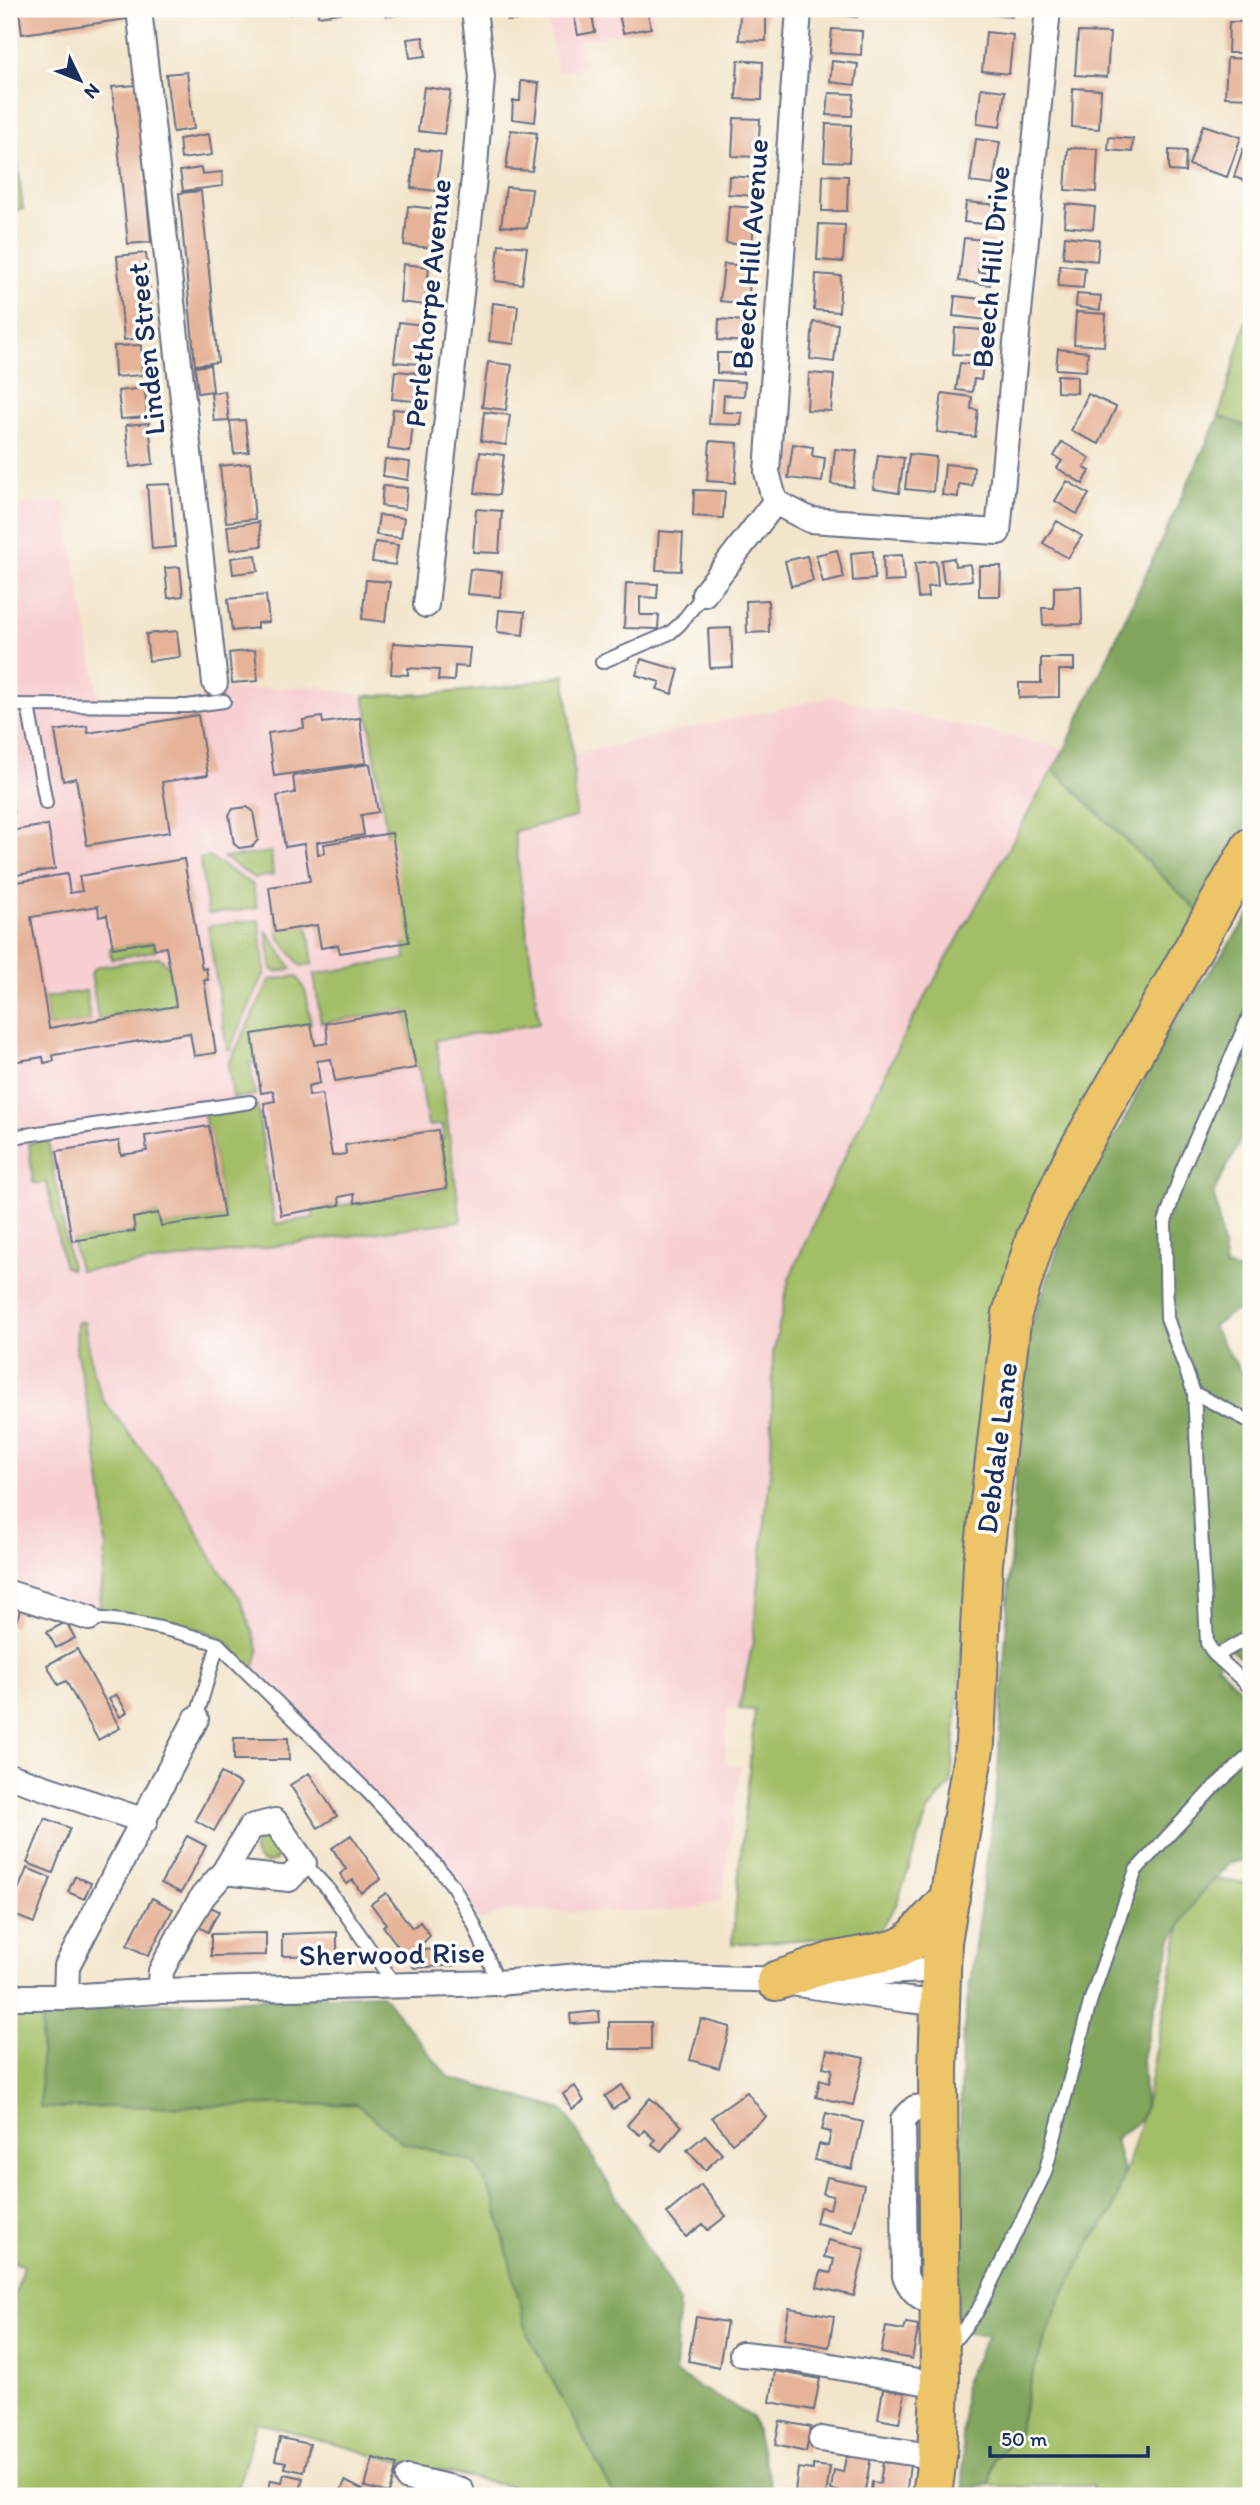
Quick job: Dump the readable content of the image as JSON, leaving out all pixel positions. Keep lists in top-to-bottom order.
{
  "streets": {
    "main road": ["Debdale Lane"],
    "street": [
      "Beech Hill Avenue",
      "Beech Hill Drive",
      "Perlethorpe Avenue",
      "Linden Street",
      "Sherwood Rise"
    ]
  },
  "crossings": [
    ["Beech Hill Avenue", "Beech Hill Drive"],
    ["Debdale Lane", "Sherwood Rise"]
  ],
  "scale_bar": "50 m",
  "north": "bottom right"
}
